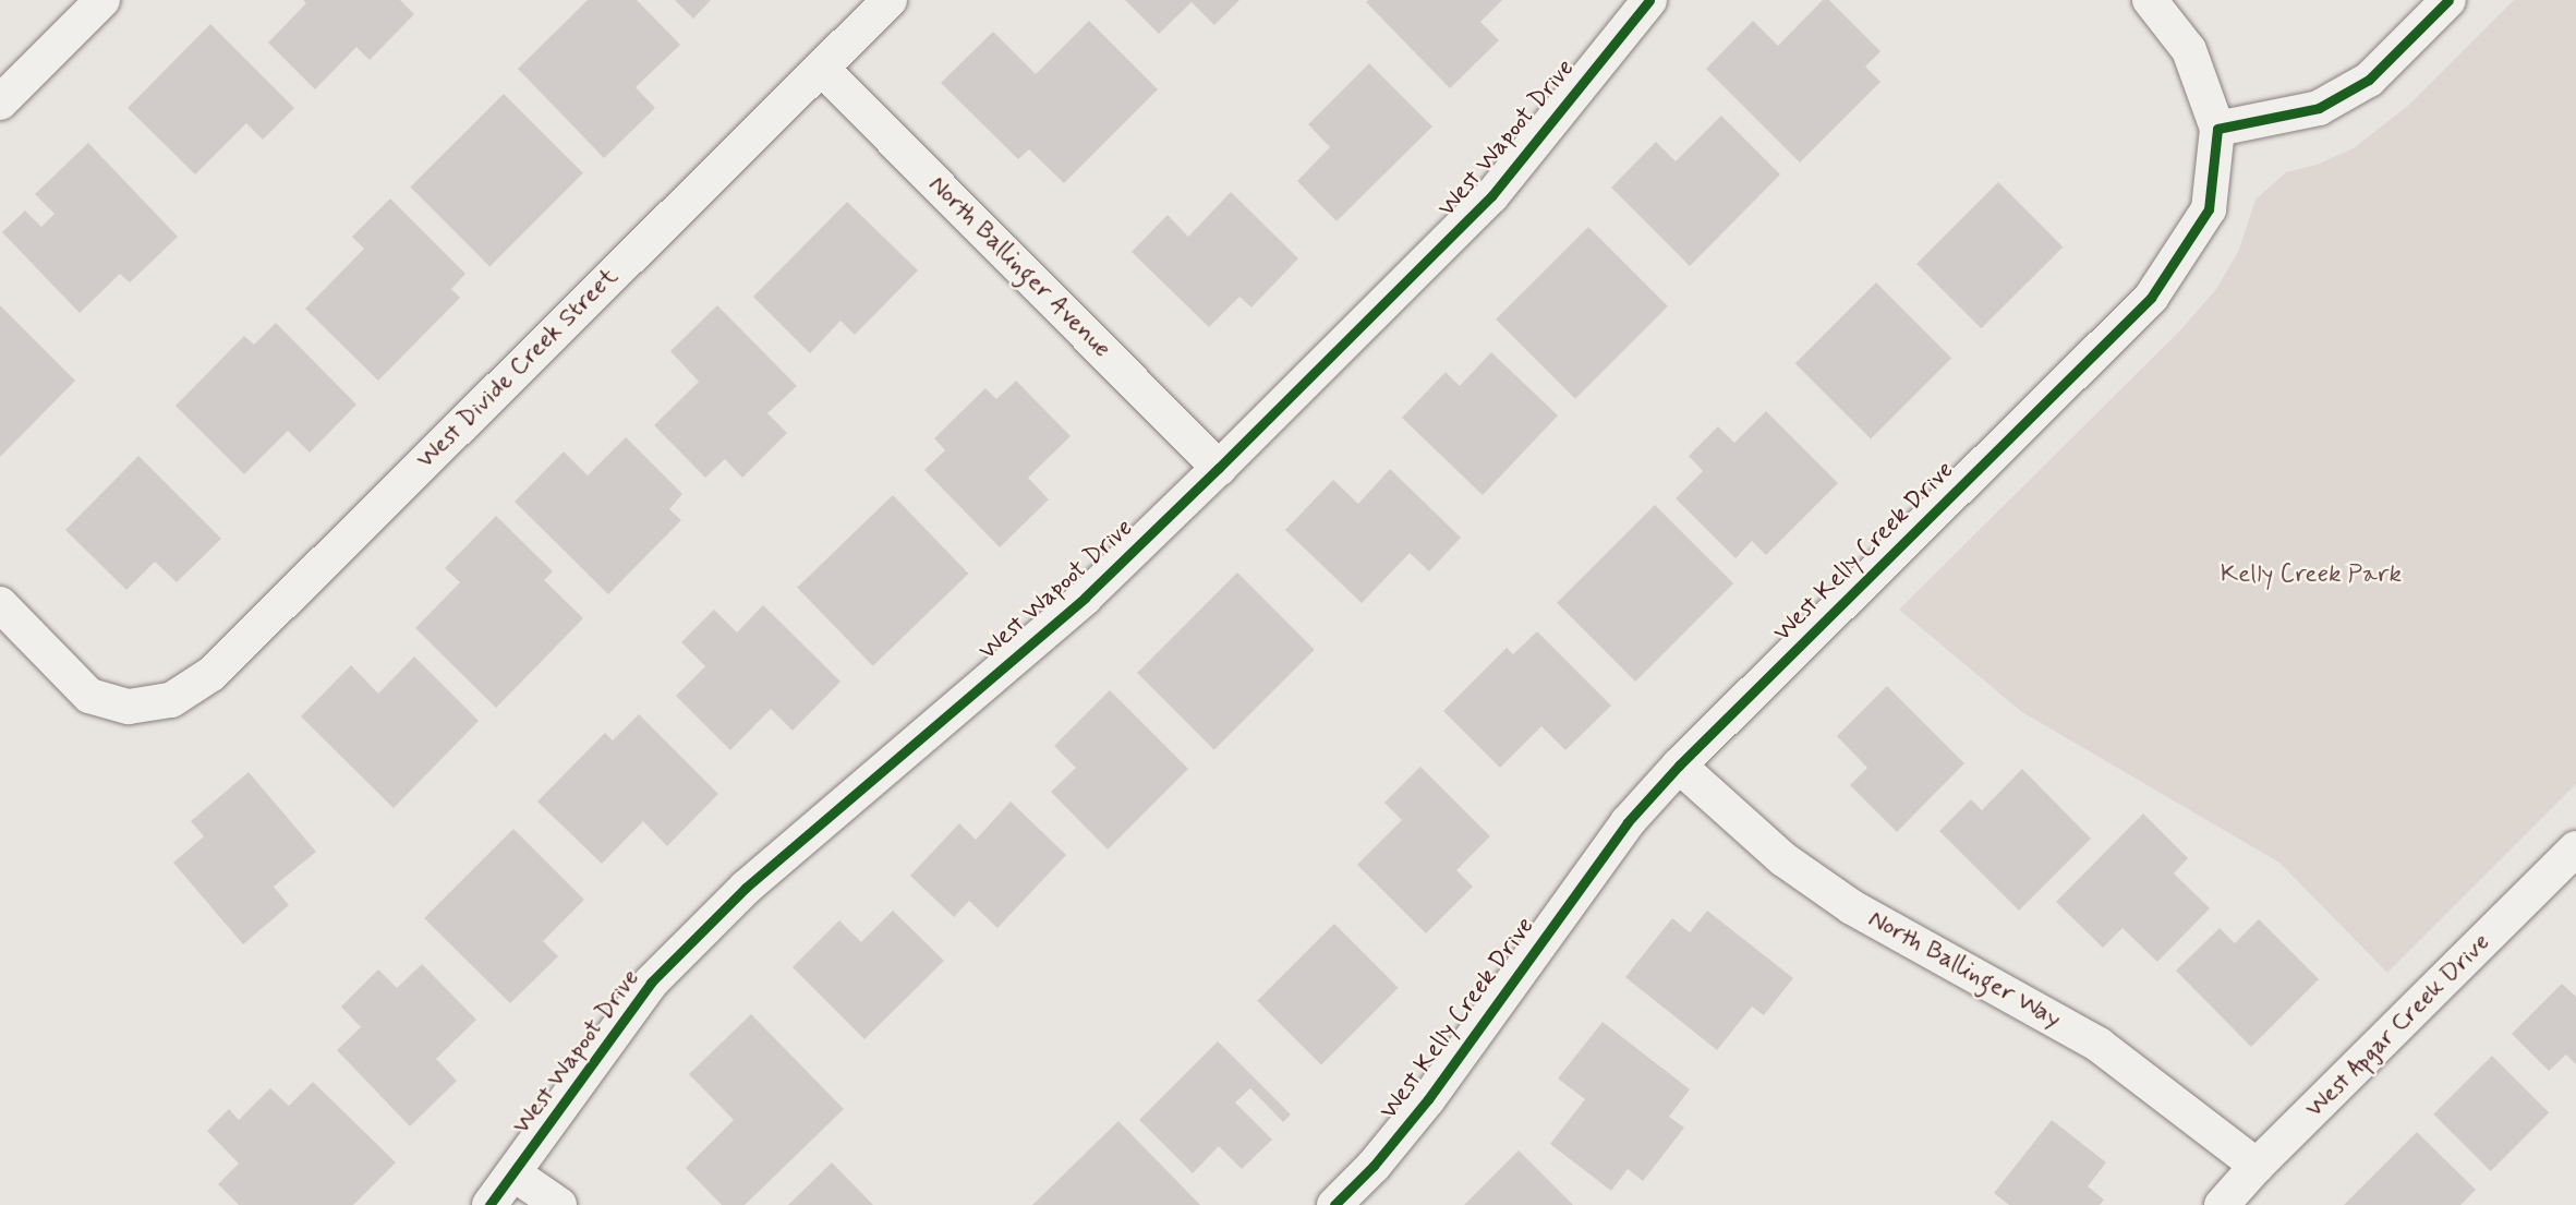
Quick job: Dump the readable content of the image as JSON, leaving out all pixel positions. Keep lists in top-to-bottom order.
{
  "streets": {
    "street": [
      "West Wapoot Drive",
      "North Ballinger Avenue",
      "West Divide Creek Street",
      "West Kelly Creek Drive",
      "North Ballinger Way",
      "West Apgar Creek Drive"
    ]
  },
  "crossings": [
    ["West Wapoot Drive", "North Ballinger Avenue"],
    ["North Ballinger Avenue", "West Divide Creek Street"],
    ["West Kelly Creek Drive", "North Ballinger Way"],
    ["North Ballinger Way", "West Apgar Creek Drive"]
  ],
  "parks": ["Kelly Creek Park"]
}
